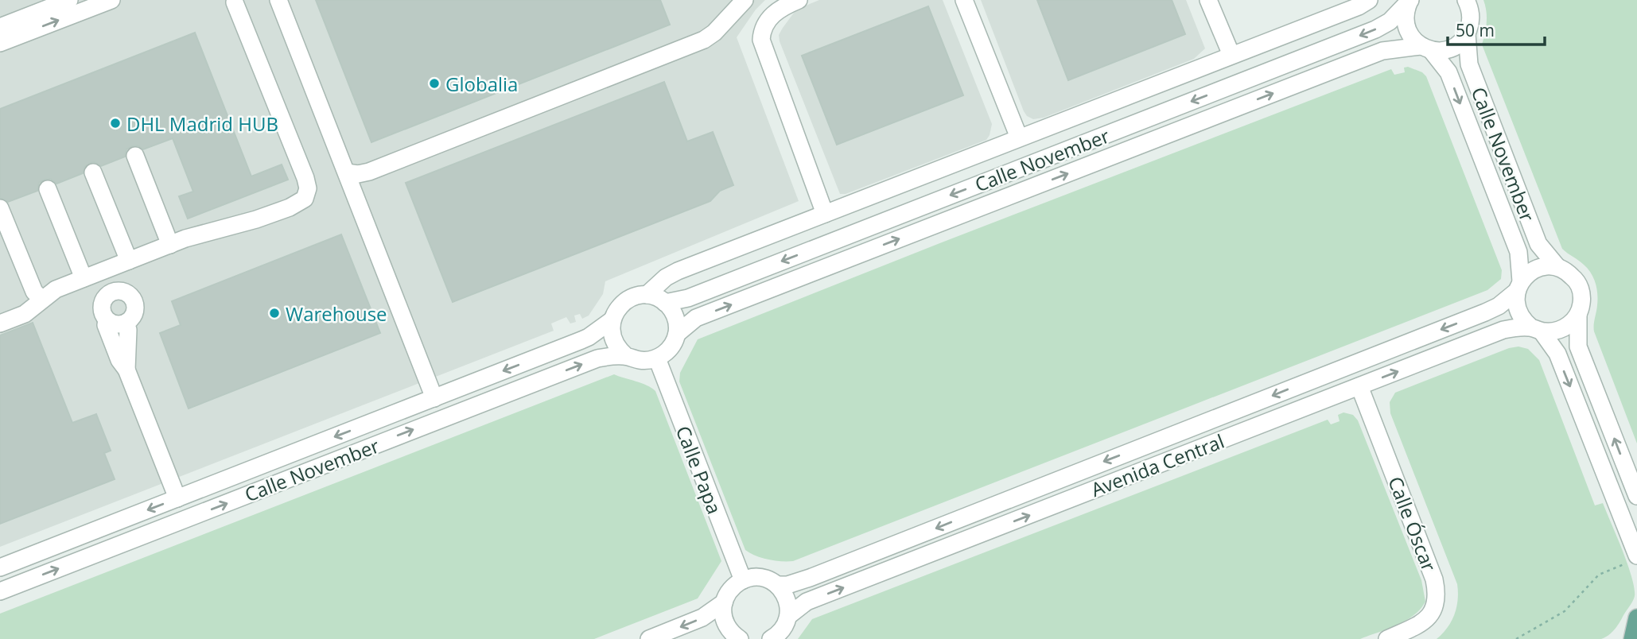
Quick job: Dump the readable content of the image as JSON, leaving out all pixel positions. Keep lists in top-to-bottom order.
{
  "streets": {
    "street": [
      "Calle November",
      "Avenida Central",
      "Calle Papa",
      "Calle Óscar"
    ]
  },
  "crossings": [
    ["Calle November", "Avenida Central"],
    ["Calle November", "Calle Papa"],
    ["Avenida Central", "Calle Óscar"]
  ],
  "places": ["Globalia", "DHL Madrid HUB", "Warehouse"],
  "scale_bar": "50 m"
}
